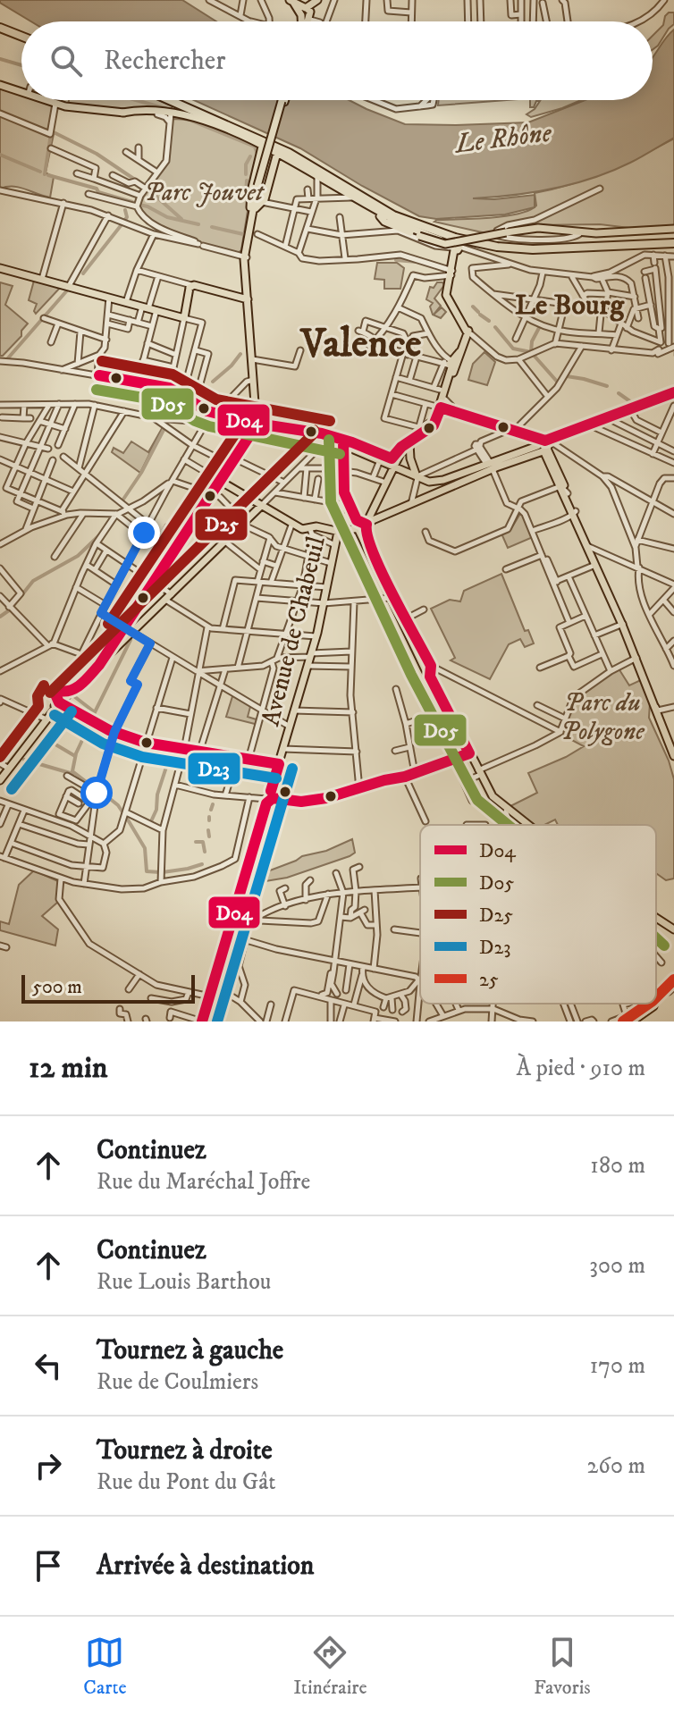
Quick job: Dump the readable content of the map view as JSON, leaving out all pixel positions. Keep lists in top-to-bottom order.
{
  "streets": {
    "main road": ["Avenue de Chabeuil"]
  },
  "districts": ["Le Bourg", "Valence"],
  "water": ["Le Rhône"],
  "parks": ["Parc Jouvet", "Parc du Polygone"],
  "lines": [
    "transit line D25",
    "transit line D04",
    "transit line D05",
    "transit line D23",
    "transit line 25"
  ],
  "legend": [
    "D04",
    "D05",
    "D25",
    "D23",
    "25"
  ],
  "scale_bar": "500 m",
  "page": {
    "search": "Rechercher",
    "scale": "500 m",
    "heading": ["12 min", "À pied · 910 m"],
    "list": [
      ["Continuez", "Rue du Maréchal Joffre", "180 m"],
      ["Continuez", "Rue Louis Barthou", "300 m"],
      ["Tournez à gauche", "Rue de Coulmiers", "170 m"],
      ["Tournez à droite", "Rue du Pont du Gât", "260 m"],
      "Arrivée à destination"
    ],
    "nav": ["Carte", "Itinéraire", "Favoris"]
  }
}
